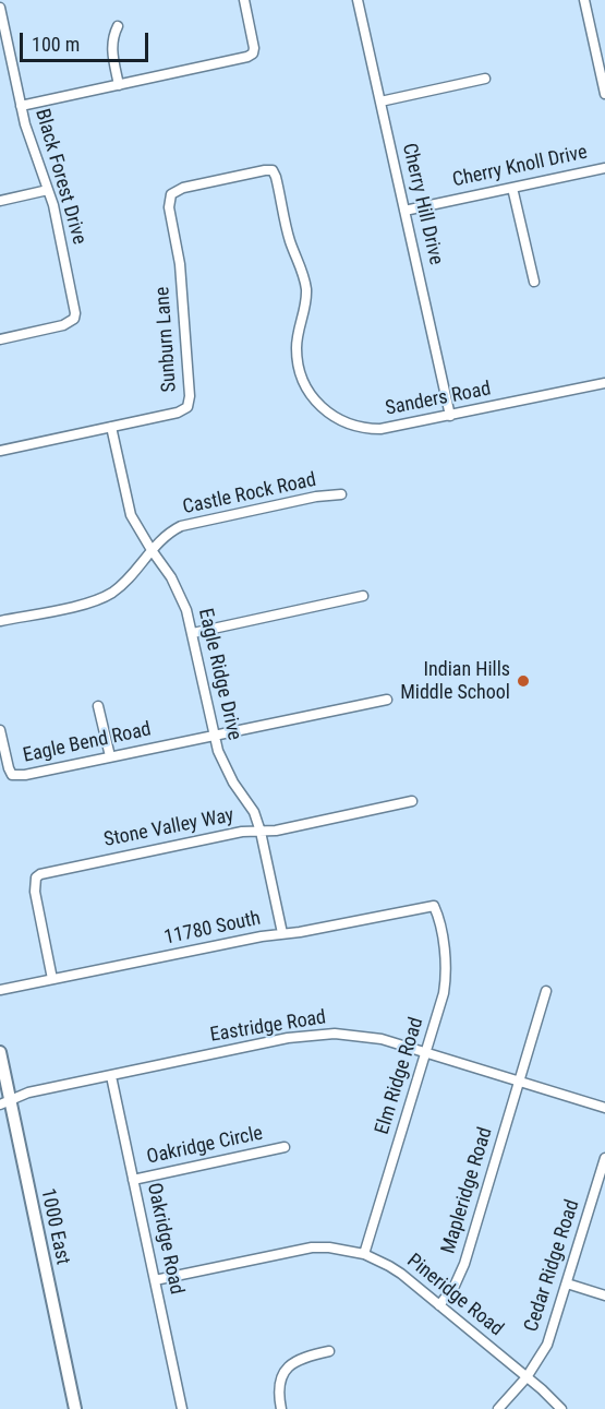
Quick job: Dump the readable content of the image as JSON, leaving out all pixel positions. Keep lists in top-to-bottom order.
{
  "streets": {
    "street": [
      "Cherry Knoll Drive",
      "Black Forest Drive",
      "Cherry Hill Drive",
      "Sunburn Lane",
      "Sanders Road",
      "Castle Rock Road",
      "Eagle Ridge Drive",
      "Eagle Bend Road",
      "Stone Valley Way",
      "11780 South",
      "Eastridge Road",
      "Elm Ridge Road",
      "Oakridge Circle",
      "Mapleridge Road",
      "1000 East",
      "Oakridge Road",
      "Cedar Ridge Road",
      "Pineridge Road"
    ]
  },
  "crossings": [
    ["Cherry Knoll Drive", "Cherry Hill Drive"],
    ["Cherry Hill Drive", "Sanders Road"],
    ["Sunburn Lane", "Sanders Road"],
    ["Sunburn Lane", "Eagle Ridge Drive"],
    ["Castle Rock Road", "Eagle Ridge Drive"],
    ["Eagle Ridge Drive", "Eagle Bend Road"],
    ["Eagle Ridge Drive", "Stone Valley Way"],
    ["Eagle Ridge Drive", "11780 South"],
    ["Stone Valley Way", "11780 South"],
    ["11780 South", "Elm Ridge Road"],
    ["Eastridge Road", "Elm Ridge Road"],
    ["Eastridge Road", "Mapleridge Road"],
    ["Eastridge Road", "1000 East"],
    ["Eastridge Road", "Oakridge Road"],
    ["Elm Ridge Road", "Pineridge Road"],
    ["Oakridge Circle", "Oakridge Road"],
    ["Mapleridge Road", "Pineridge Road"],
    ["Oakridge Road", "Pineridge Road"],
    ["Cedar Ridge Road", "Pineridge Road"]
  ],
  "places": ["Indian Hills Middle School"],
  "scale_bar": "100 m"
}
